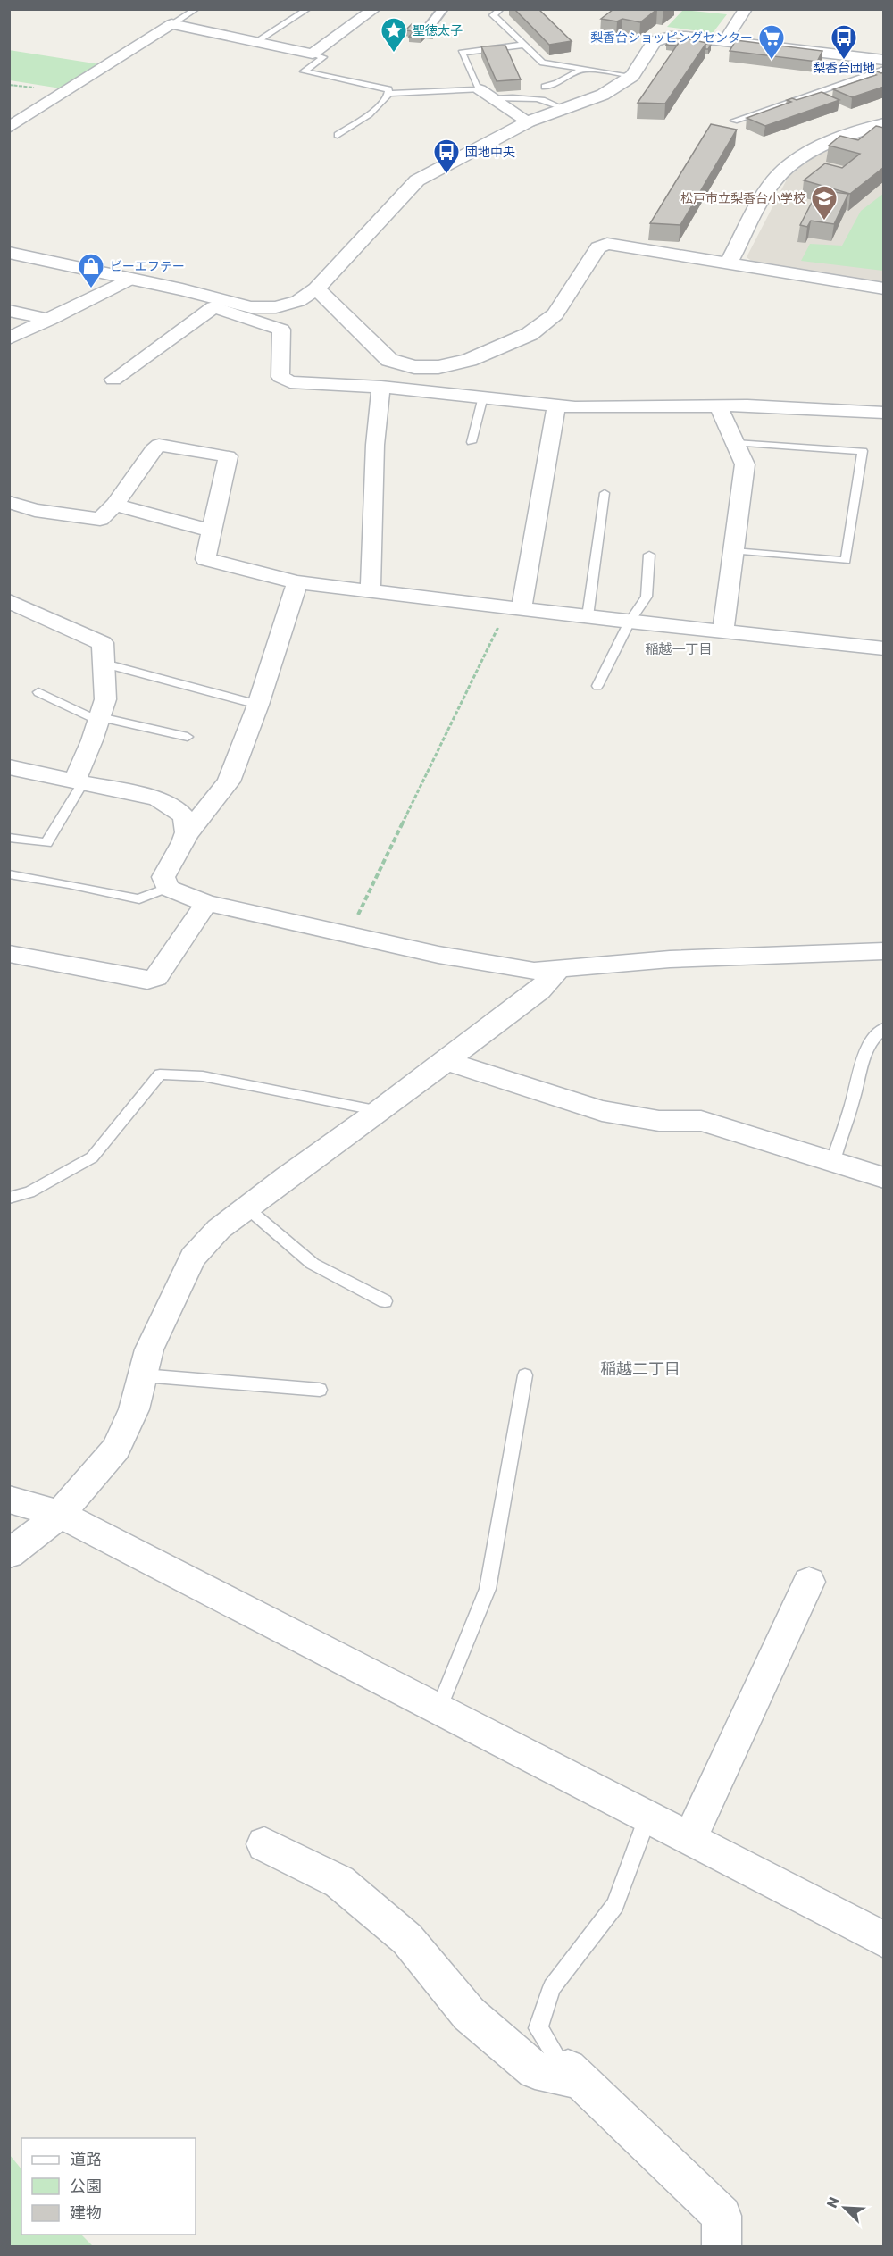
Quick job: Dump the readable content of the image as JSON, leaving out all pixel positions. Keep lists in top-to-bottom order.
{
  "districts": ["稲越一丁目", "稲越二丁目"],
  "places": {
    "place": ["聖徳太子"],
    "supermarket": ["梨香台ショッピングセンター"],
    "bus stop": ["梨香台団地", "団地中央"],
    "school or university": ["松戸市立梨香台小学校"],
    "shop": ["ビーエフテー"]
  },
  "legend": ["道路", "公園", "建物"],
  "north": "top left"
}
